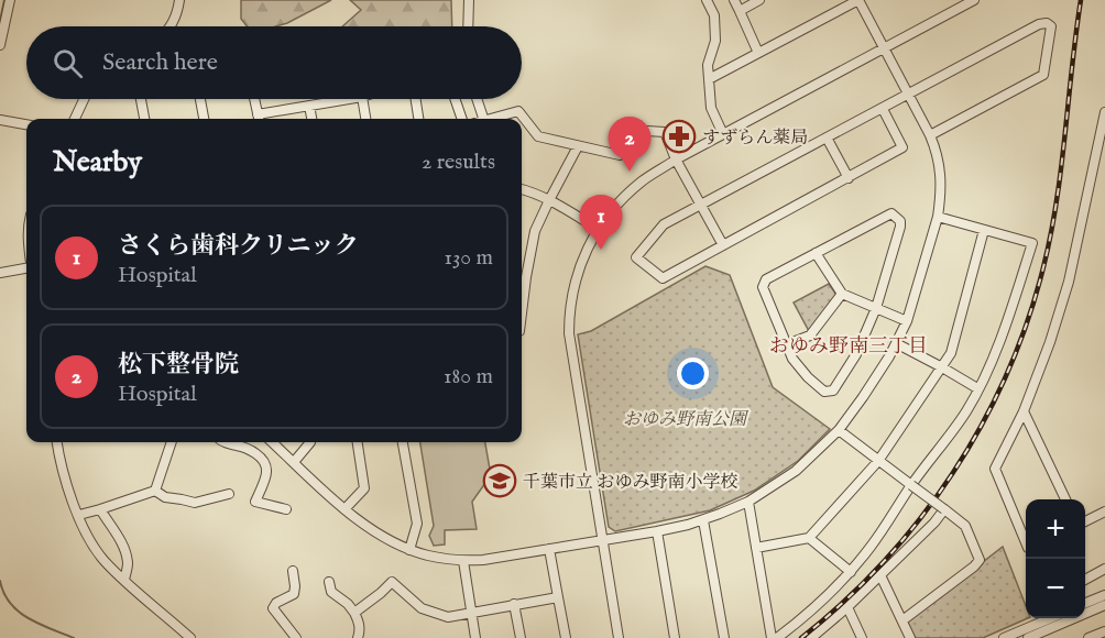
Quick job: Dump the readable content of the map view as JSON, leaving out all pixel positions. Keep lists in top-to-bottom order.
{
  "districts": ["おゆみ野南三丁目"],
  "parks": ["おゆみ野南公園"],
  "places": {
    "pharmacy": ["すずらん薬局"],
    "school or university": ["千葉市立 おゆみ野南小学校"]
  },
  "page": {
    "search": "Search here",
    "pins": ["2", "1"],
    "heading": ["Nearby", "2 results"],
    "list": [
      {
        "mark": "1",
        "name": "さくら歯科クリニック",
        "note": "Hospital",
        "value": "130 m"
      },
      {
        "mark": "2",
        "name": "松下整骨院",
        "note": "Hospital",
        "value": "180 m"
      }
    ],
    "map_buttons": ["+", "−"]
  }
}
